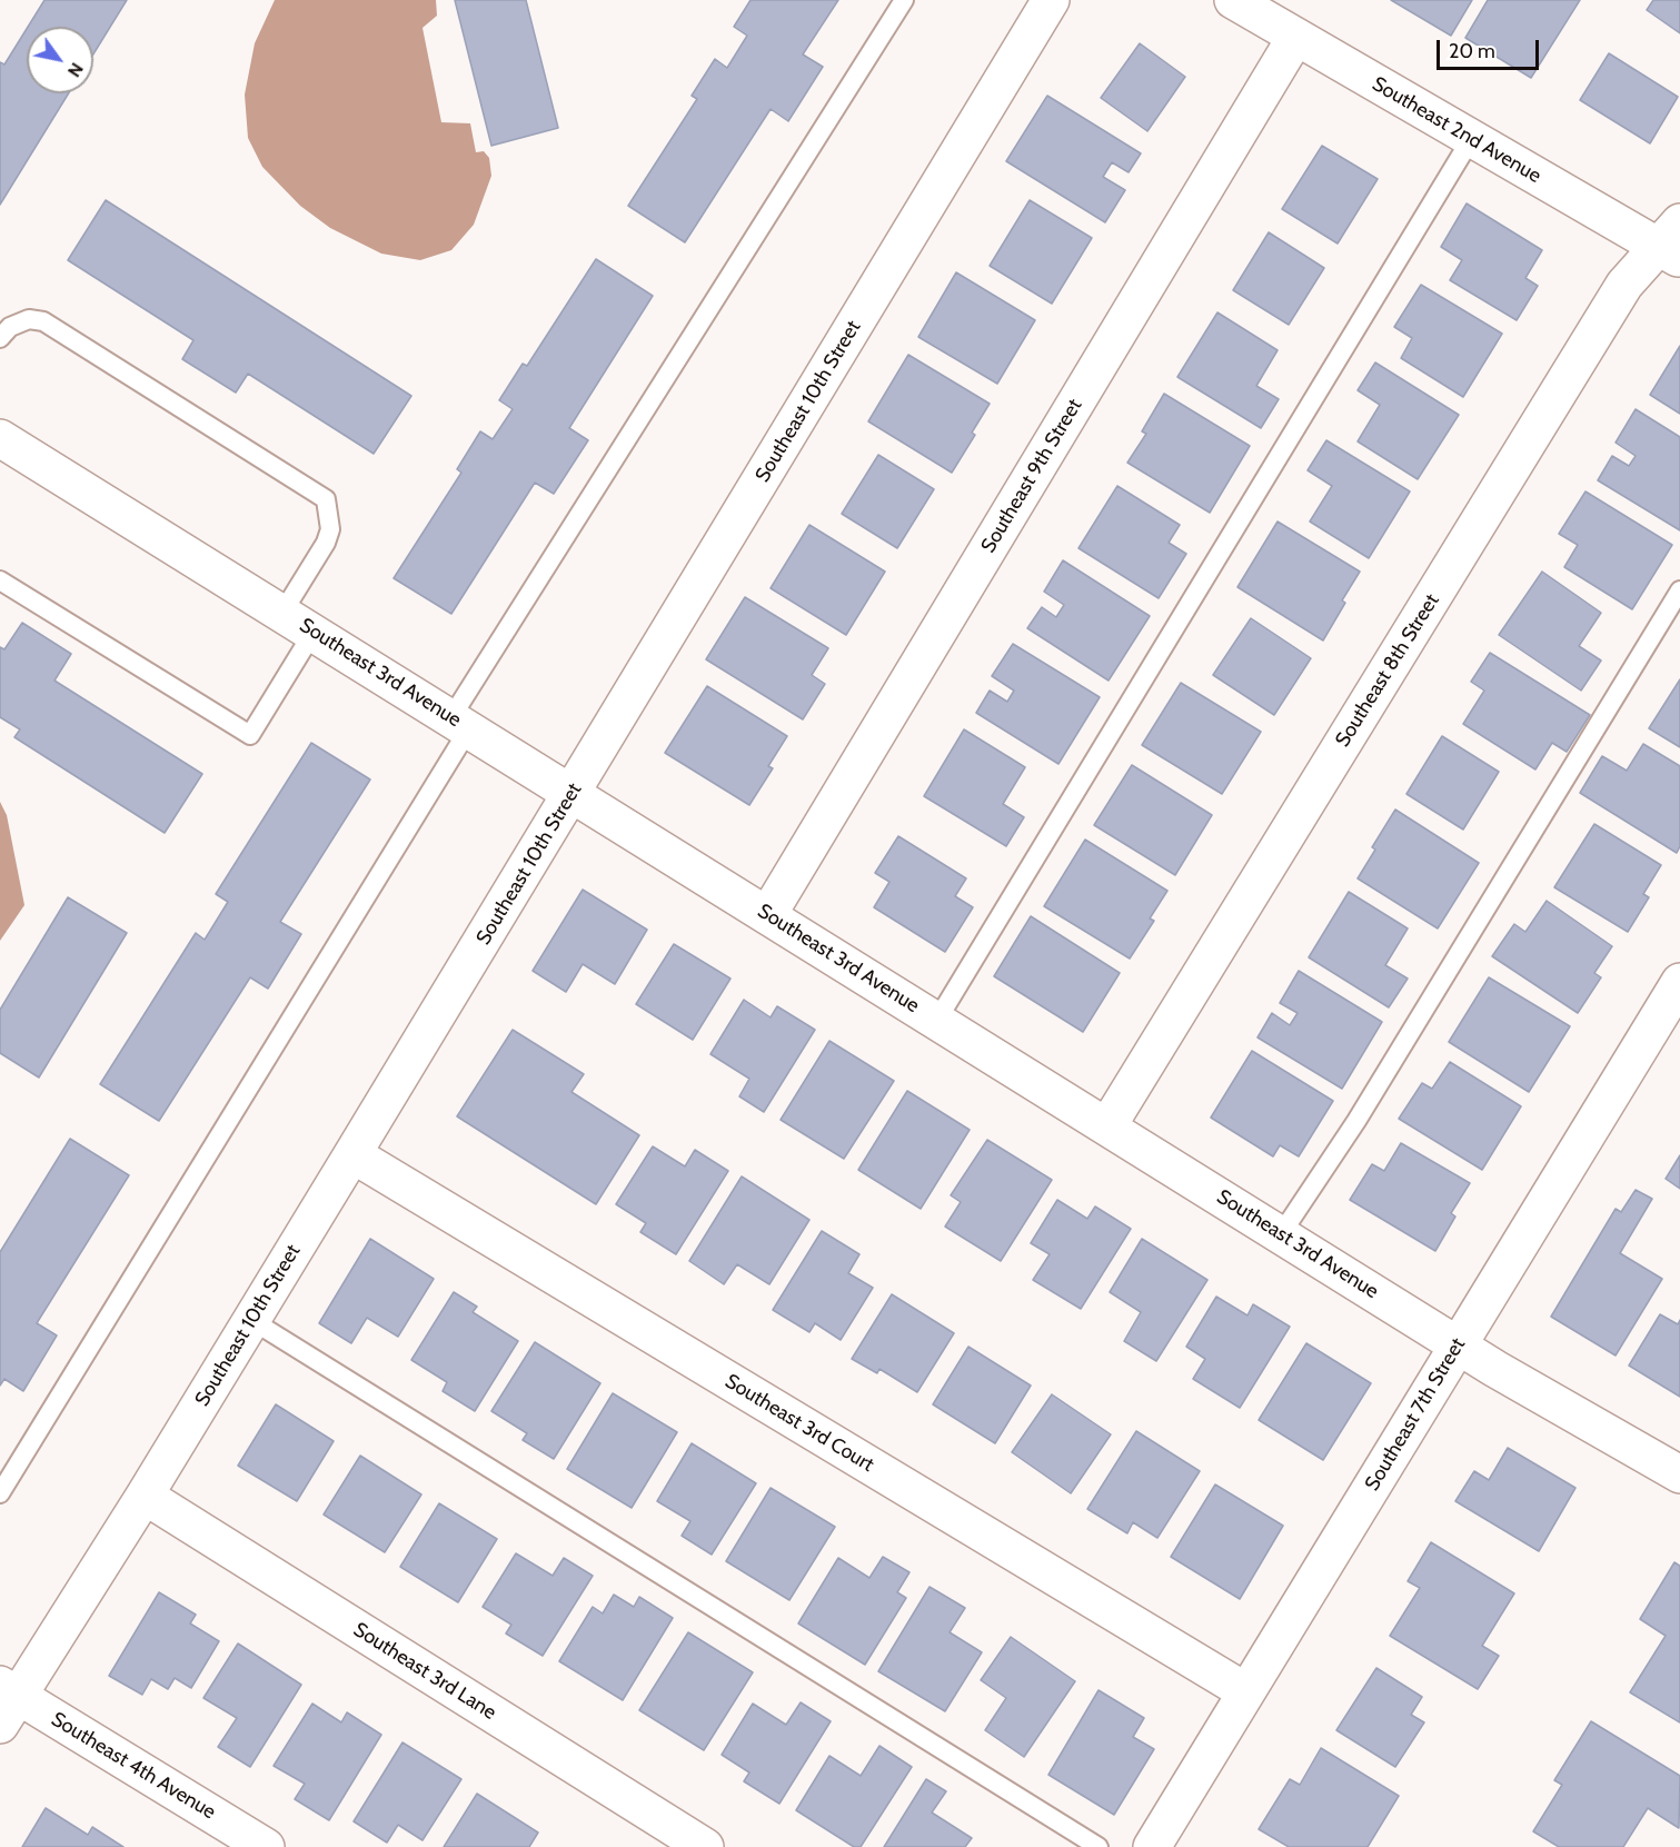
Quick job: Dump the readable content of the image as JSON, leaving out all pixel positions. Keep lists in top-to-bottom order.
{
  "streets": {
    "street": [
      "Southeast 2nd Avenue",
      "Southeast 10th Street",
      "Southeast 9th Street",
      "Southeast 8th Street",
      "Southeast 3rd Avenue",
      "Southeast 7th Street",
      "Southeast 3rd Court",
      "Southeast 3rd Lane",
      "Southeast 4th Avenue"
    ]
  },
  "crossings": [
    ["Southeast 2nd Avenue", "Southeast 9th Street"],
    ["Southeast 2nd Avenue", "Southeast 8th Street"],
    ["Southeast 10th Street", "Southeast 3rd Avenue"],
    ["Southeast 10th Street", "Southeast 3rd Court"],
    ["Southeast 10th Street", "Southeast 3rd Lane"],
    ["Southeast 10th Street", "Southeast 4th Avenue"],
    ["Southeast 9th Street", "Southeast 3rd Avenue"],
    ["Southeast 8th Street", "Southeast 3rd Avenue"],
    ["Southeast 3rd Avenue", "Southeast 7th Street"],
    ["Southeast 7th Street", "Southeast 3rd Court"]
  ],
  "scale_bar": "20 m",
  "north": "bottom right"
}
